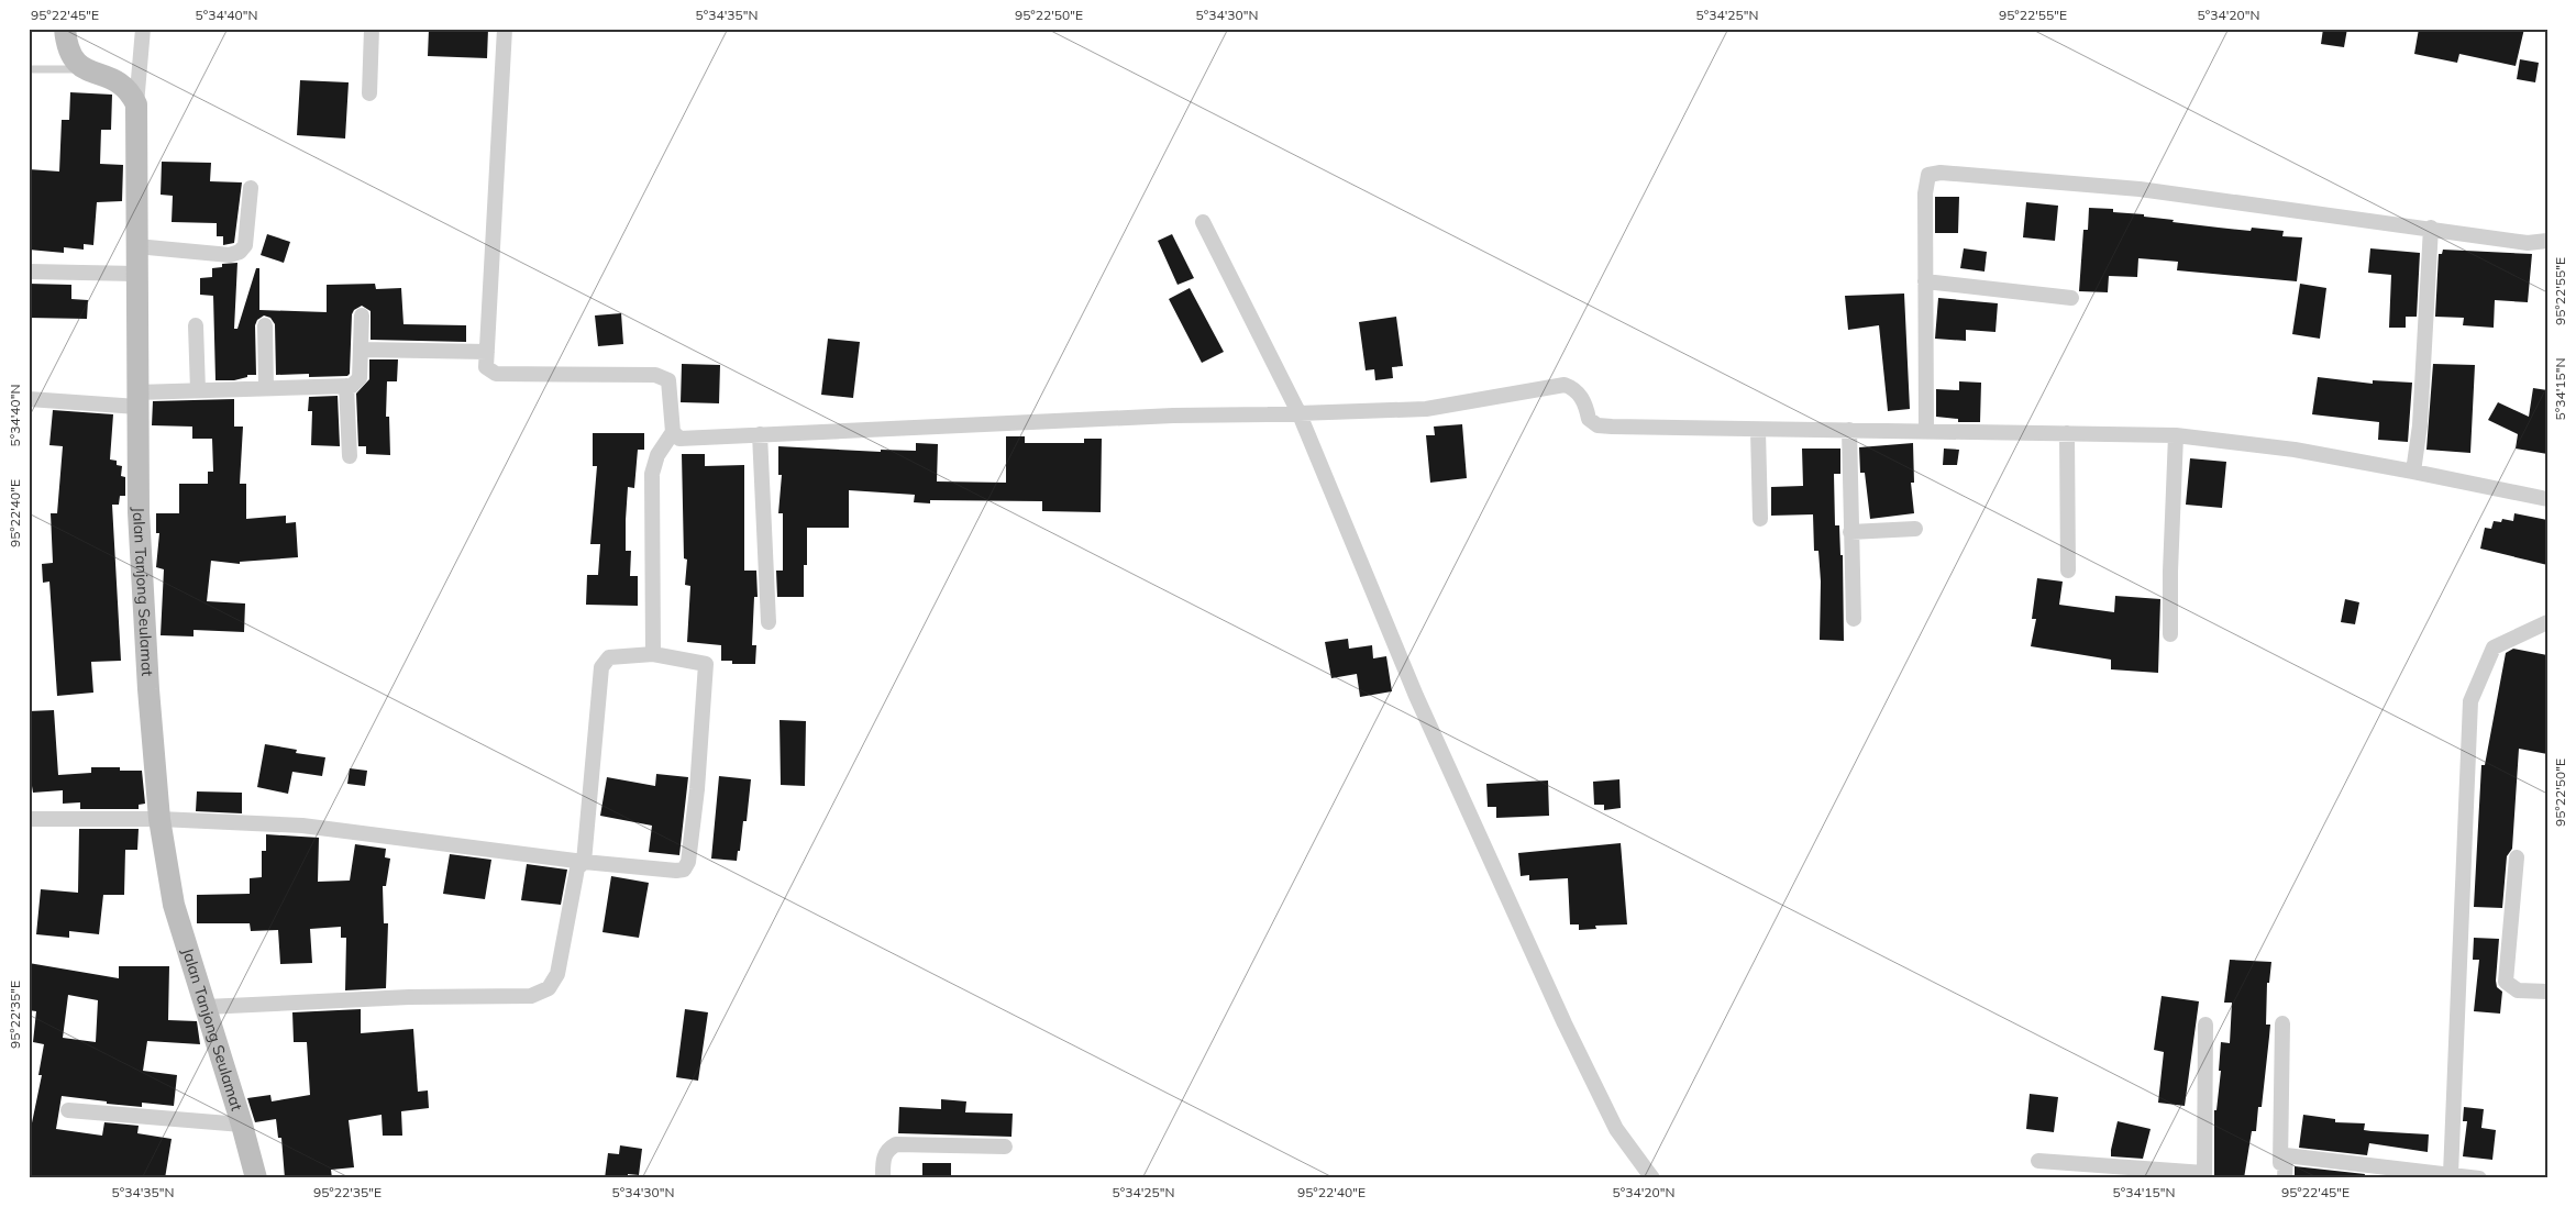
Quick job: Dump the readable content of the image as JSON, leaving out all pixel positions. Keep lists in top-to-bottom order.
{
  "streets": {
    "street": ["Jalan Tanjong Seulamat"]
  },
  "coordinates": [
    "95°22'45\"E",
    "5°34'40\"N",
    "5°34'35\"N",
    "95°22'50\"E",
    "5°34'30\"N",
    "5°34'25\"N",
    "95°22'55\"E",
    "5°34'20\"N",
    "5°34'15\"N",
    "95°22'40\"E",
    "95°22'35\"E"
  ]
}
